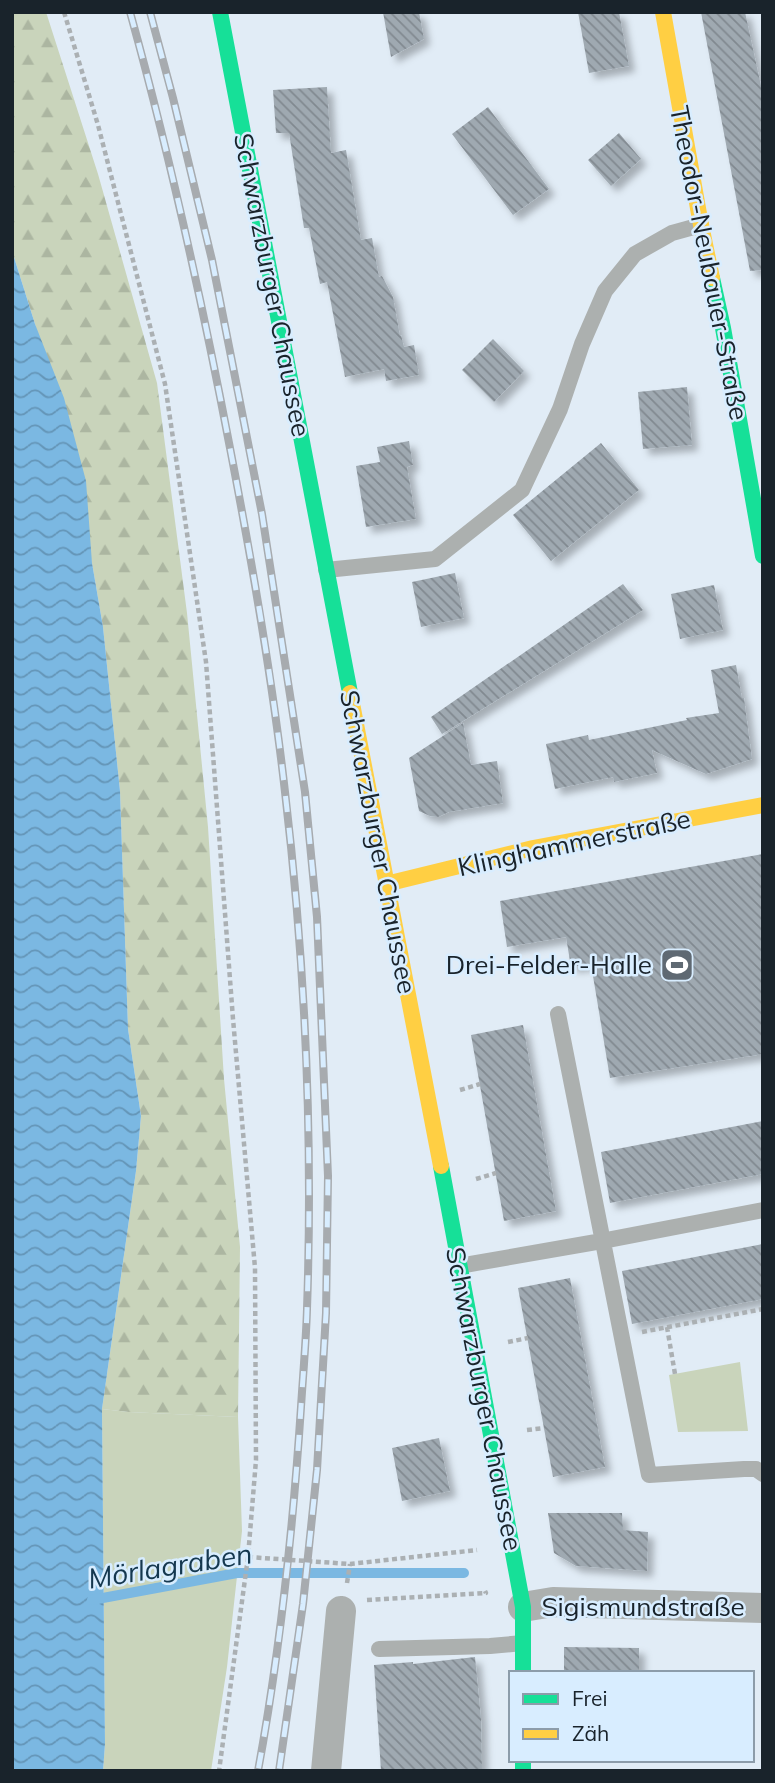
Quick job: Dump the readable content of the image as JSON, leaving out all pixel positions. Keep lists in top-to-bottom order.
{
  "streets": {
    "main road": ["Theodor-Neubauer-Straße", "Schwarzburger Chaussee", "Klinghammerstraße"],
    "street": ["Sigismundstraße"]
  },
  "crossings": [
    ["Schwarzburger Chaussee", "Klinghammerstraße"],
    ["Schwarzburger Chaussee", "Sigismundstraße"]
  ],
  "water": ["Mörlagraben"],
  "places": {
    "sports": ["Drei-Felder-Halle"]
  },
  "legend": ["Frei", "Zäh"]
}
